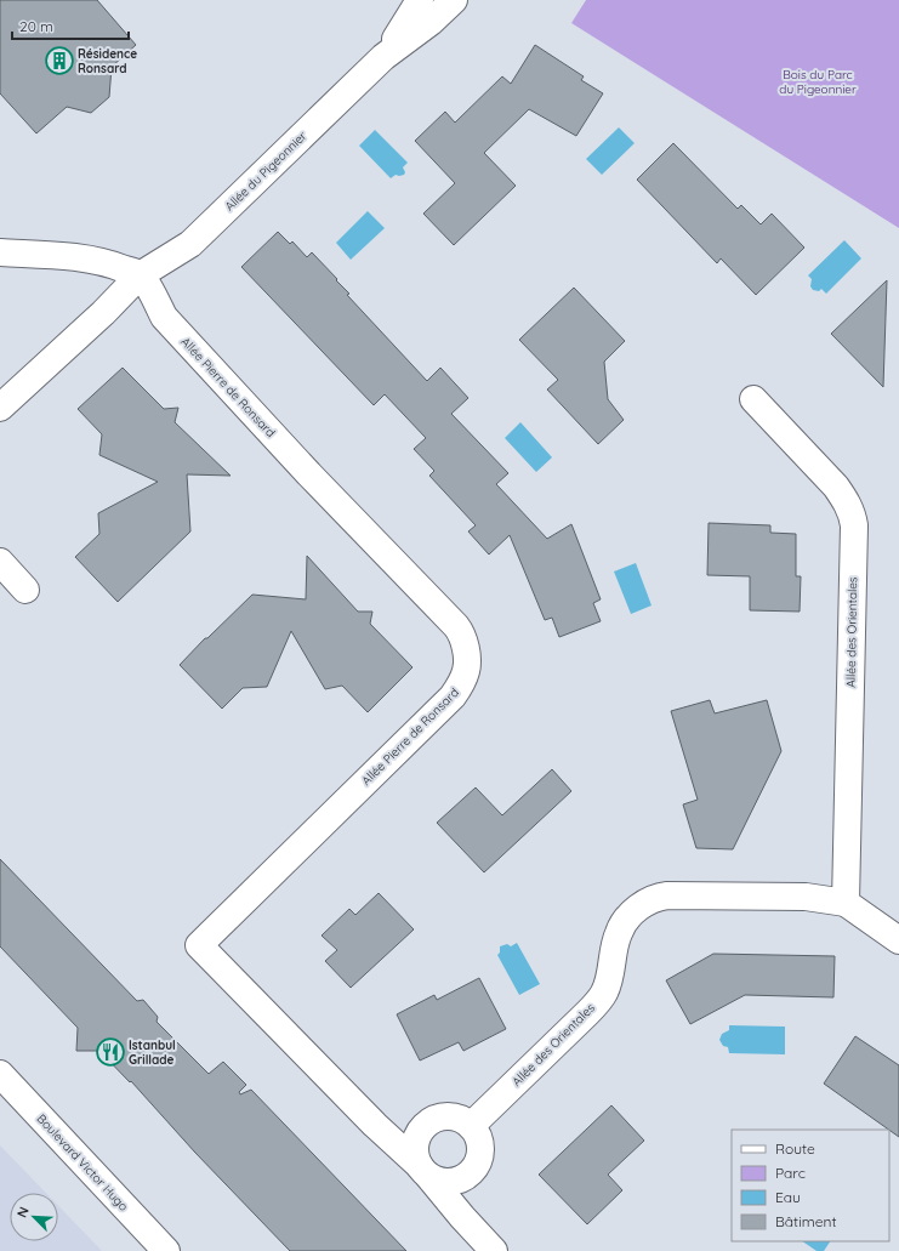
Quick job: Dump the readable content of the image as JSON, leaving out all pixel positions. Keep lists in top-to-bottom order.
{
  "streets": {
    "street": [
      "Allée du Pigeonnier",
      "Allée Pierre de Ronsard",
      "Allée des Orientales",
      "Boulevard Victor Hugo"
    ]
  },
  "crossings": [
    ["Allée du Pigeonnier", "Allée Pierre de Ronsard"],
    ["Allée Pierre de Ronsard", "Allée des Orientales"]
  ],
  "parks": ["Bois du Parc du Pigeonnier"],
  "places": {
    "building": ["Résidence Ronsard"],
    "restaurant": ["Istanbul Grillade"]
  },
  "legend": [
    "Route",
    "Parc",
    "Eau",
    "Bâtiment"
  ],
  "scale_bar": "20 m",
  "north": "top left"
}
